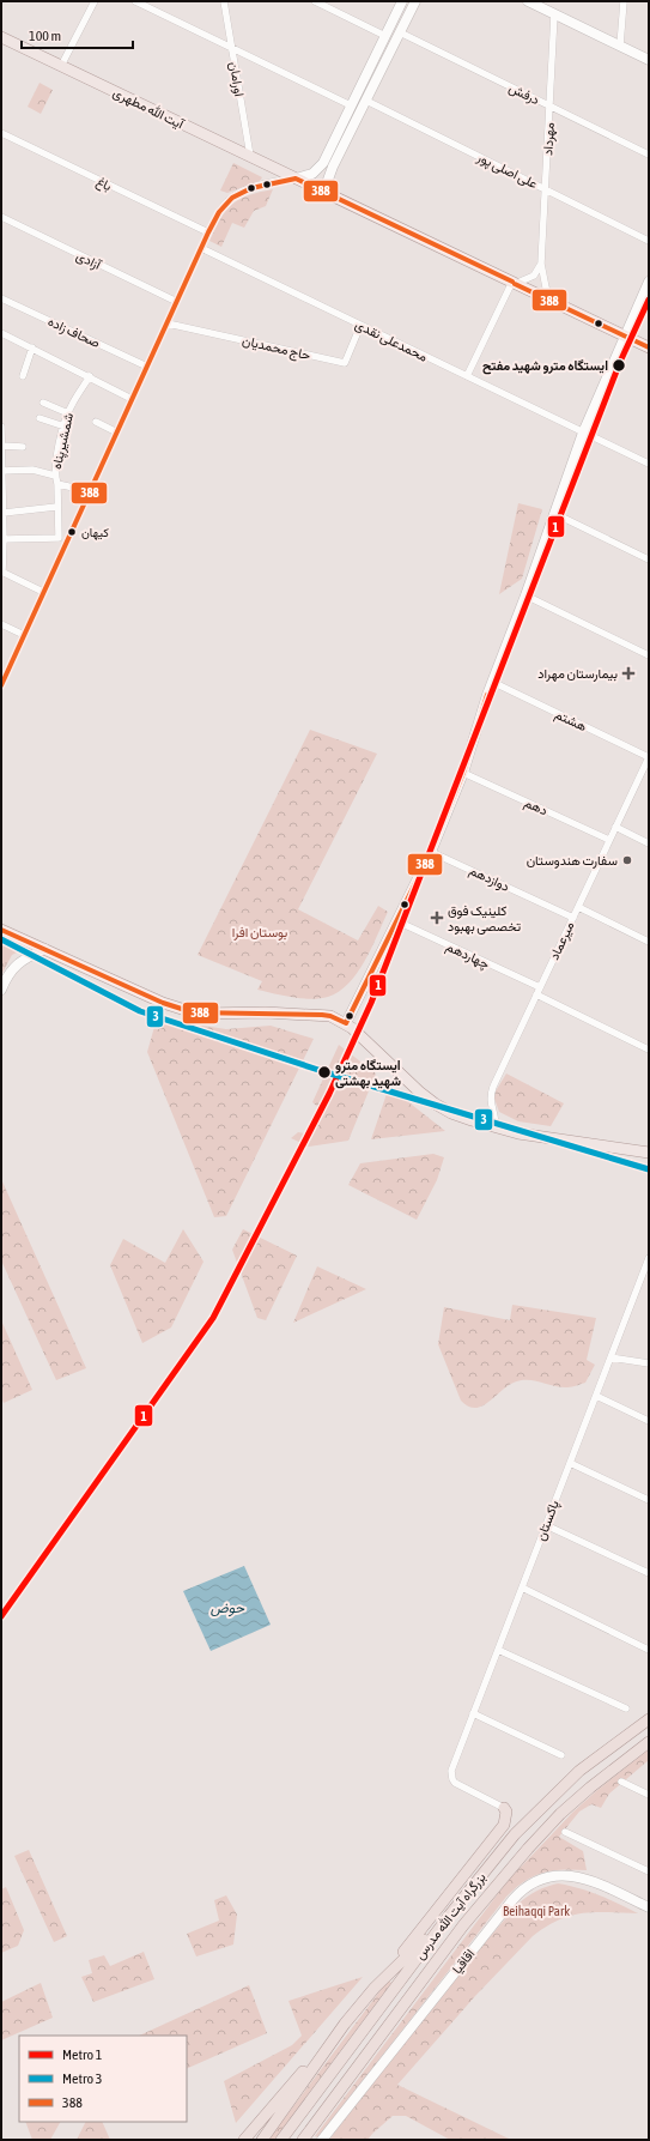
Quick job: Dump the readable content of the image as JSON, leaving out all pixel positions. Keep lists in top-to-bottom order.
{
  "streets": {
    "highway": ["بزرگراه آیت الله مدرس"],
    "main road": ["آیت الله مطهری", "اقاقیا"],
    "street": [
      "اورامان",
      "درفش",
      "مهرداد",
      "علی اصلی پور",
      "باغ",
      "آزادی",
      "صحاف زاده",
      "محمدعلی نقدی",
      "حاج محمدیان",
      "شمشیرپناه",
      "هشتم",
      "دهم",
      "دوازدهم",
      "میرعماد",
      "چهاردهم",
      "پاکستان"
    ]
  },
  "crossings": [
    ["اورامان", "آیت الله مطهری"],
    ["درفش", "مهرداد"],
    ["مهرداد", "علی اصلی پور"],
    ["محمدعلی نقدی", "حاج محمدیان"],
    ["هشتم", "میرعماد"],
    ["دهم", "میرعماد"],
    ["دوازدهم", "میرعماد"],
    ["میرعماد", "چهاردهم"]
  ],
  "water": ["حوض"],
  "parks": ["بوستان افرا", "Beihaqqi Park"],
  "places": {
    "other": [
      "ایستگاه مترو شهید مفتح",
      "کیهان",
      "سفارت هندوستان",
      "ایستگاه مترو شهید بهشتی"
    ],
    "health": ["بیمارستان مهراد", "کلینیک فوق تخصصی بهبود"]
  },
  "lines": ["transit line 388", "metro line 1", "metro line 3"],
  "legend": ["Metro 1", "Metro 3", "388"],
  "scale_bar": "100 m"
}
